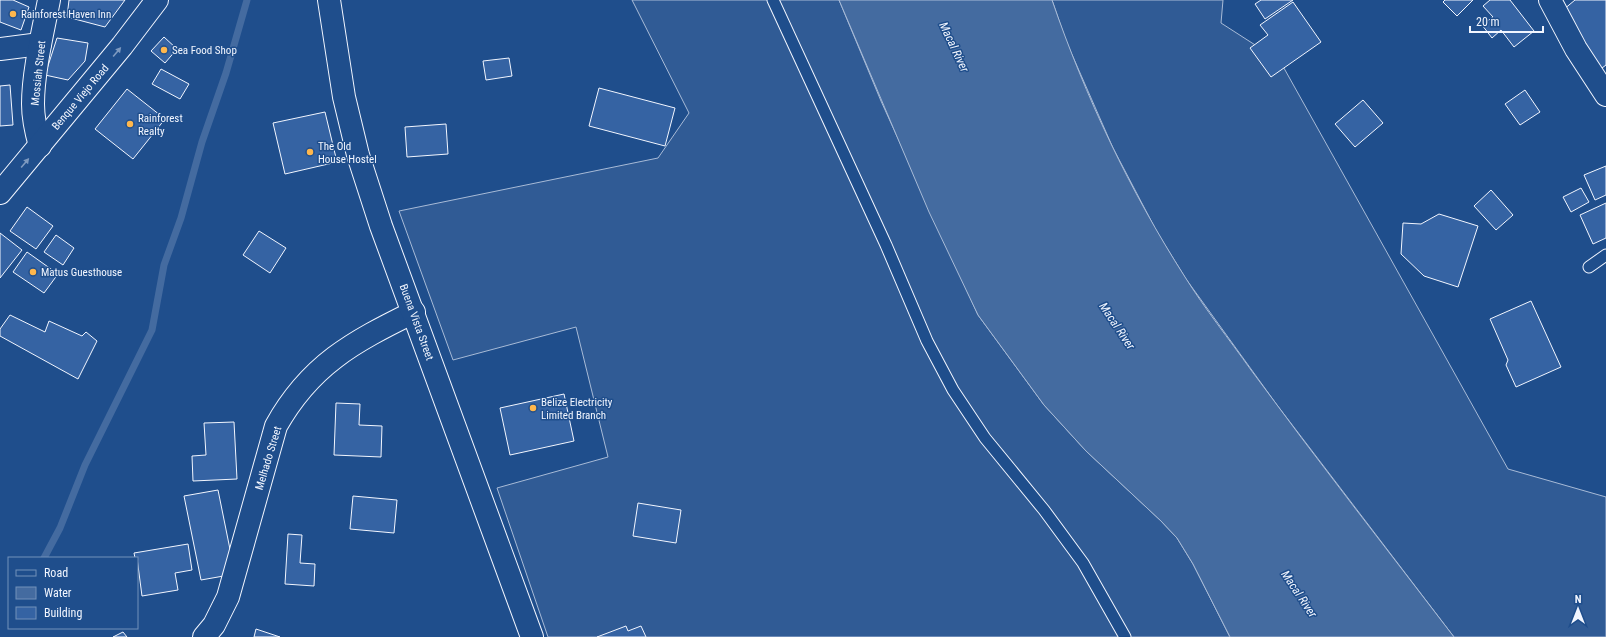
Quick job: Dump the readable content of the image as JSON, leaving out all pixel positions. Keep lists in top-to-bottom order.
{
  "streets": {
    "main road": [
      "Mossiah Street",
      "Benque Viejo Road",
      "Buena Vista Street",
      "Melhado Street"
    ]
  },
  "crossings": [
    ["Mossiah Street", "Benque Viejo Road"],
    ["Buena Vista Street", "Melhado Street"]
  ],
  "one_way": ["Benque Viejo Road"],
  "water": ["Macal River"],
  "places": [
    "Rainforest Haven Inn",
    "Sea Food Shop",
    "Rainforest Realty",
    "The Old House Hostel",
    "Matus Guesthouse",
    "Belize Electricity Limited Branch"
  ],
  "legend": ["Road", "Water", "Building"],
  "scale_bar": "20 m",
  "north": "top"
}
